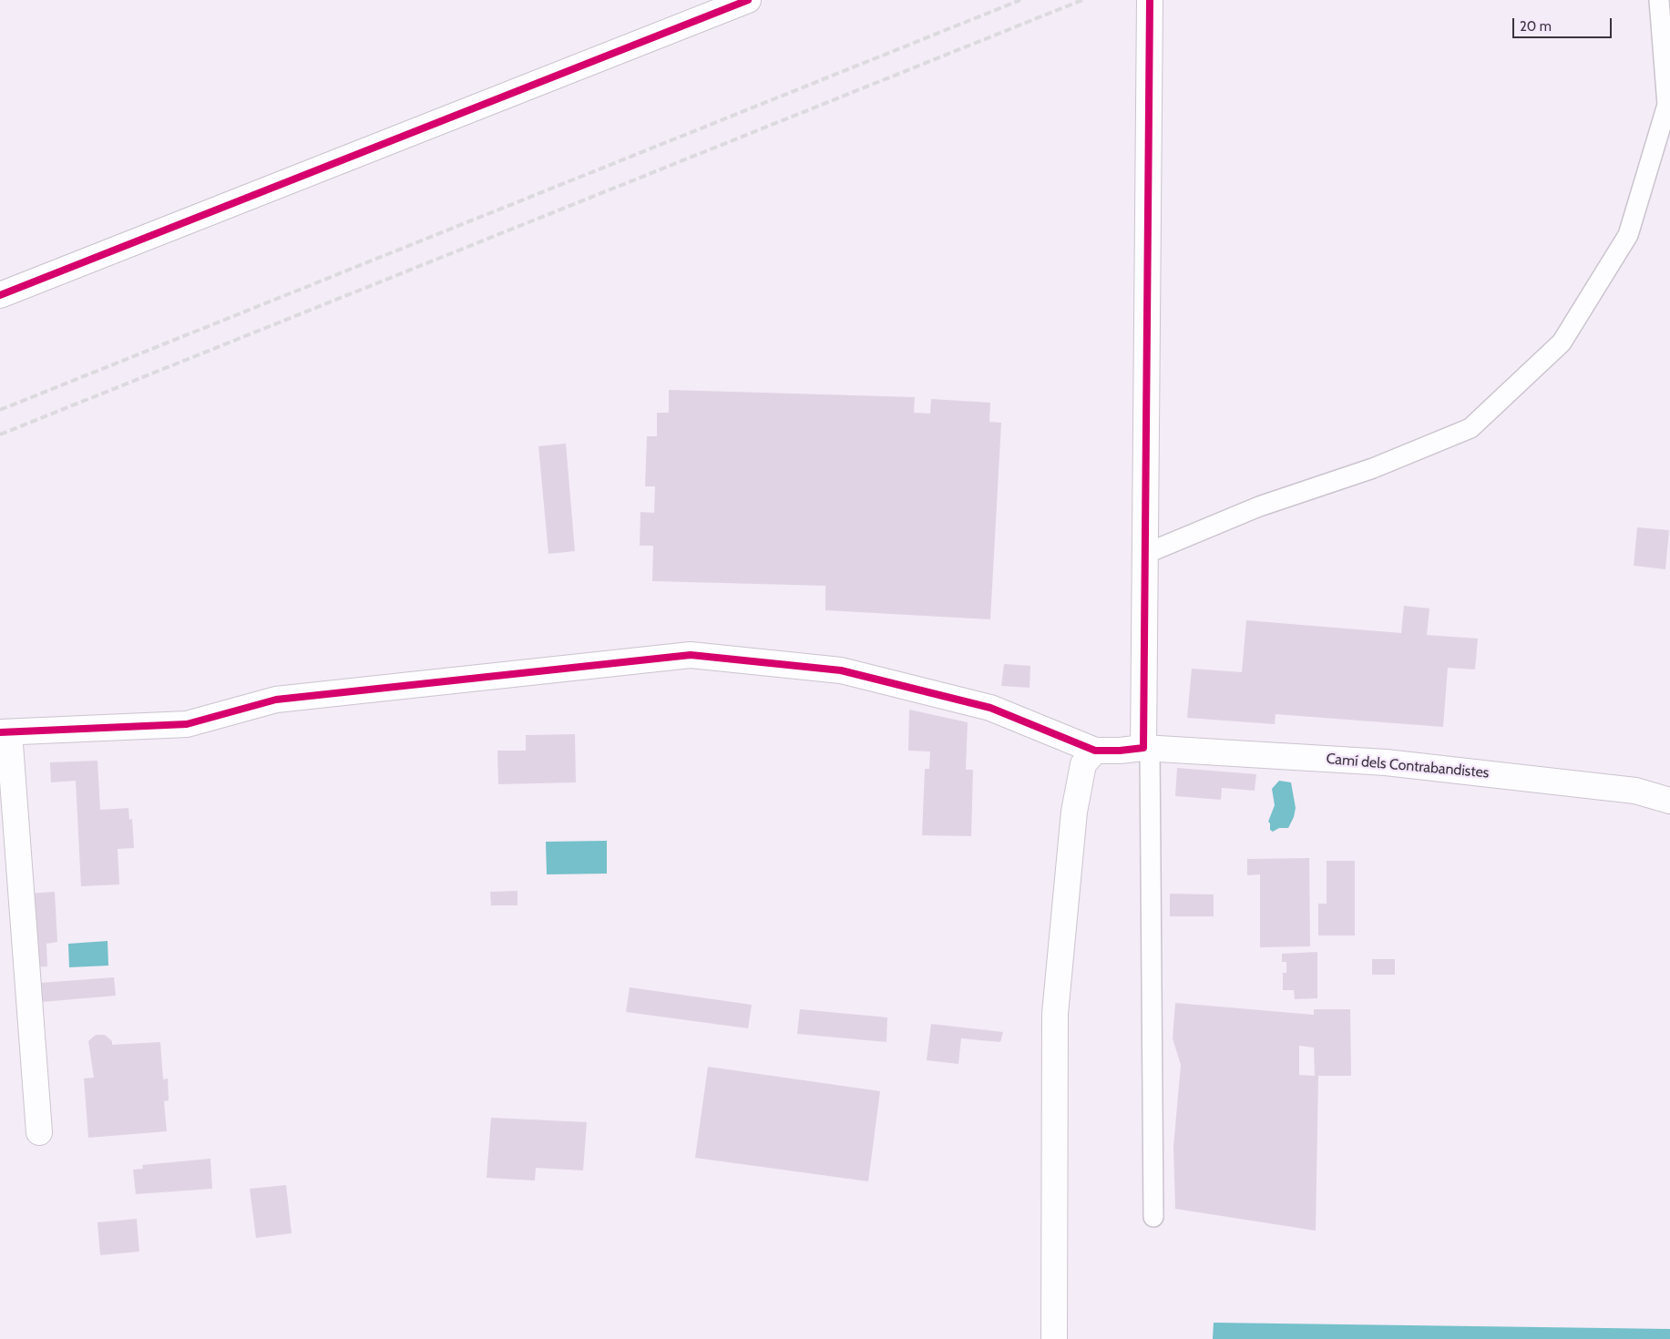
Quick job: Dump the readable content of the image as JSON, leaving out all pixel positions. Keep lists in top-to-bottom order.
{
  "streets": {
    "street": ["Camí dels Contrabandistes"]
  },
  "scale_bar": "20 m"
}
